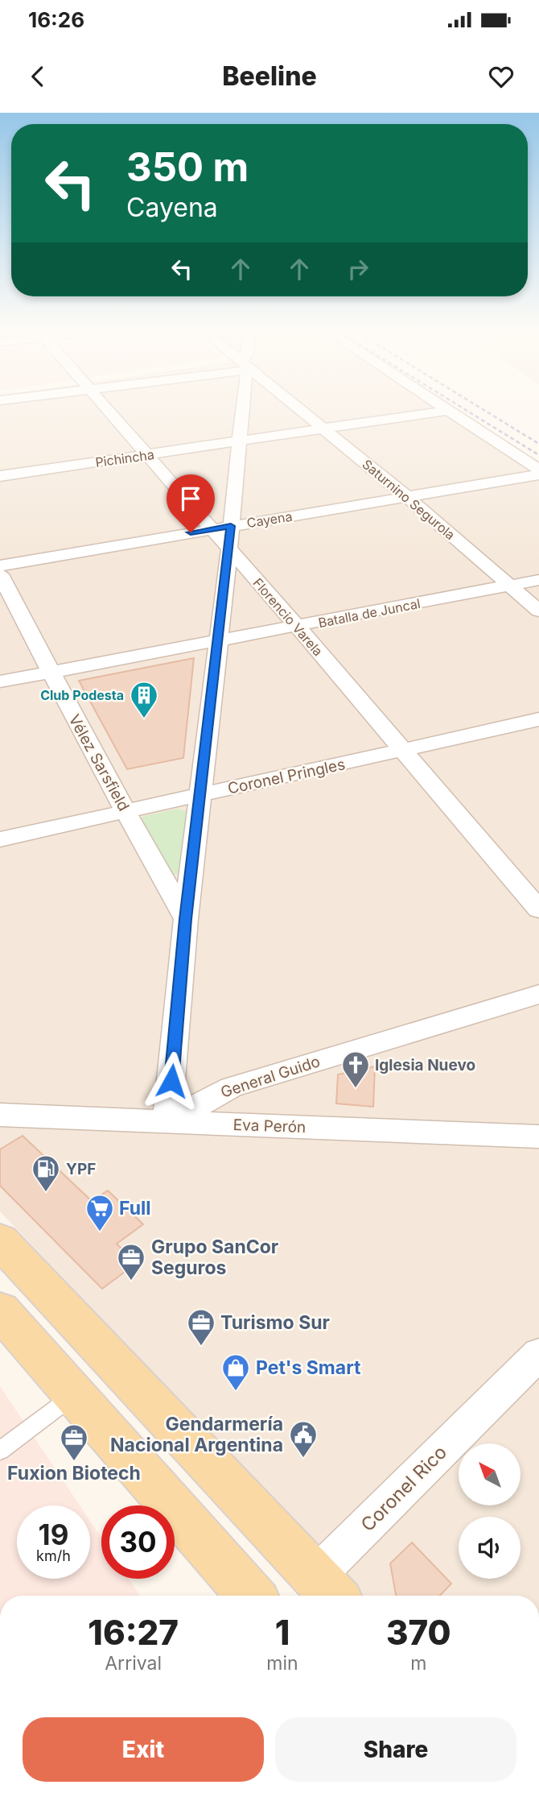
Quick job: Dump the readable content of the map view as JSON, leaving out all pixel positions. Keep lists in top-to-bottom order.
{
  "streets": {
    "street": [
      "Pichincha",
      "Saturnino Segurola",
      "Cayena",
      "Batalla de Juncal",
      "Florencio Varela",
      "Vélez Sarsfield",
      "Coronel Pringles",
      "General Guido",
      "Eva Perón",
      "Coronel Rico"
    ]
  },
  "crossings": [
    ["Pichincha", "Saturnino Segurola"],
    ["Pichincha", "Florencio Varela"],
    ["Saturnino Segurola", "Cayena"],
    ["Saturnino Segurola", "Batalla de Juncal"],
    ["Cayena", "Florencio Varela"],
    ["Batalla de Juncal", "Florencio Varela"],
    ["Batalla de Juncal", "Vélez Sarsfield"],
    ["Florencio Varela", "Coronel Pringles"],
    ["Vélez Sarsfield", "Coronel Pringles"],
    ["General Guido", "Eva Perón"]
  ],
  "places": {
    "building": ["Club Podesta"],
    "church": ["Iglesia Nuevo"],
    "fuel station": ["YPF"],
    "supermarket": ["Full"],
    "office": ["Grupo SanCor Seguros", "Turismo Sur", "Fuxion Biotech"],
    "shop": ["Pet's Smart"],
    "public building": ["Gendarmería Nacional Argentina"]
  },
  "north": "top left",
  "page": {
    "status": "16:26",
    "header": "Beeline",
    "turn": ["350 m", "Cayena"],
    "speed": "19 km/h",
    "limit": "30",
    "eta": [
      "16:27",
      "Arrival",
      "1",
      "min",
      "370",
      "m"
    ],
    "buttons": ["Exit", "Share"]
  }
}
